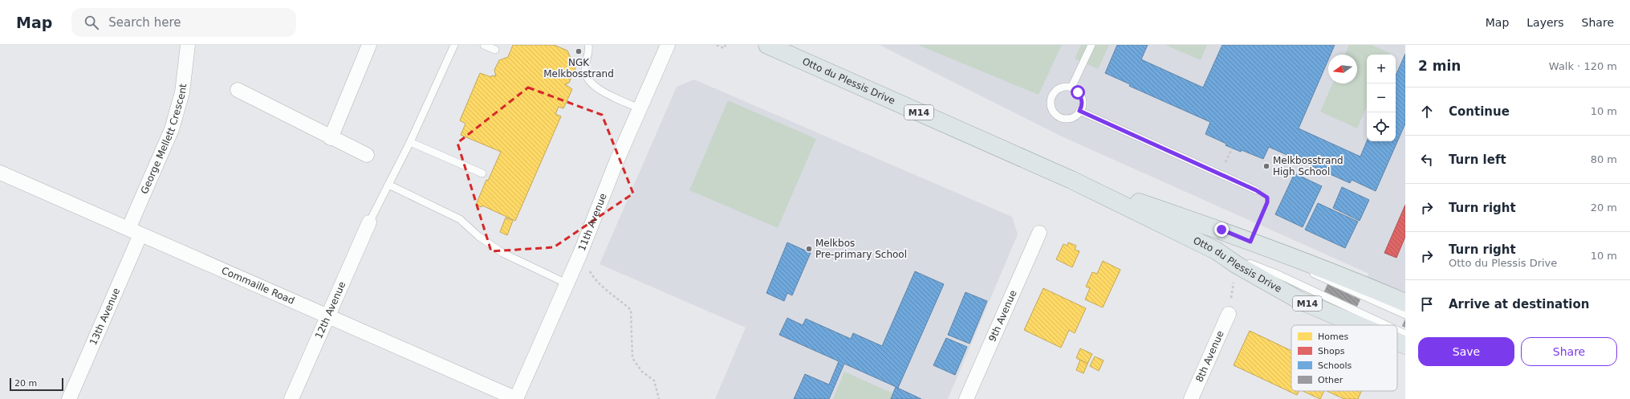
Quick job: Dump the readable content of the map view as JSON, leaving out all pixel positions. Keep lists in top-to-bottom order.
{
  "streets": {
    "main road": ["Otto du Plessis Drive", "M14"],
    "street": [
      "George Mellett Crescent",
      "11th Avenue",
      "Commaille Road",
      "12th Avenue",
      "9th Avenue",
      "13th Avenue",
      "8th Avenue"
    ]
  },
  "crossings": [
    ["George Mellett Crescent", "Commaille Road"],
    ["George Mellett Crescent", "13th Avenue"],
    ["11th Avenue", "Commaille Road"],
    ["Commaille Road", "12th Avenue"],
    ["Commaille Road", "13th Avenue"]
  ],
  "places": ["NGK Melkbosstrand", "Melkbosstrand High School", "Melkbos Pre-primary School"],
  "legend": [
    "Homes",
    "Shops",
    "Schools",
    "Other"
  ],
  "scale_bar": "20 m",
  "north": "left",
  "page": {
    "header": "Map",
    "search": "Search here",
    "nav": ["Map", "Layers", "Share"],
    "heading": ["2 min", "Walk · 120 m"],
    "map_buttons": ["+", "−"],
    "list": [
      ["Continue", "10 m"],
      ["Turn left", "80 m"],
      ["Turn right", "20 m"],
      ["Turn right", "Otto du Plessis Drive", "10 m"],
      "Arrive at destination"
    ],
    "buttons": ["Save", "Share"],
    "scale": "20 m"
  }
}
